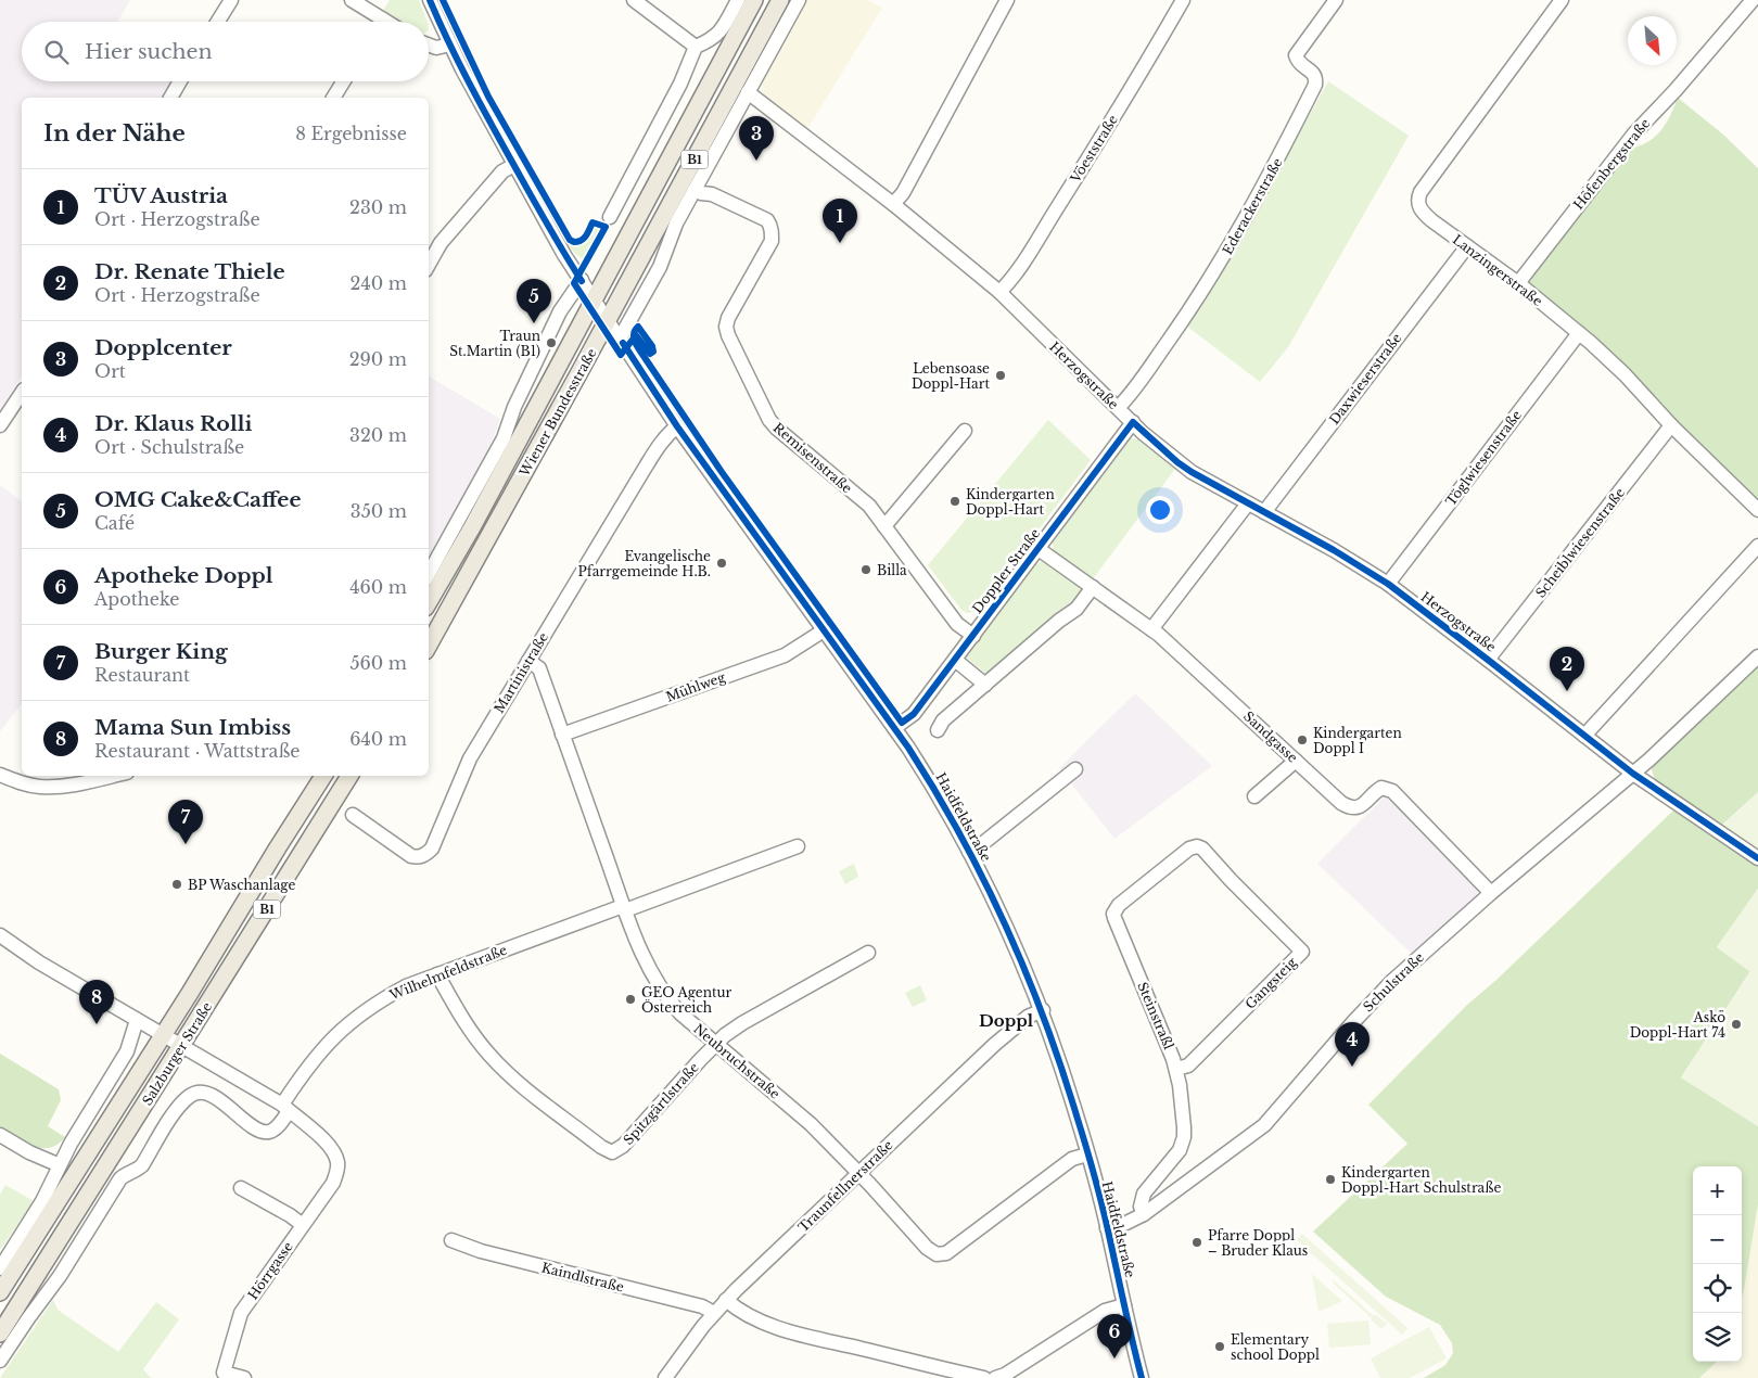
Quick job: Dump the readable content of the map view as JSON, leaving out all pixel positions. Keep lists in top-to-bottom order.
{
  "streets": {
    "main road": ["B1", "Wiener Bundesstraße", "Salzburger Straße"],
    "street": [
      "Vöeststraße",
      "Höfenbergstraße",
      "Ederackerstraße",
      "Lanzingerstraße",
      "Herzogstraße",
      "Daxwieserstraße",
      "Remisenstraße",
      "Töglwiesenstraße",
      "Scheiblwiesenstraße",
      "Doppler Straße",
      "Martinistraße",
      "Mühlweg",
      "Sandgasse",
      "Haidfeldstraße",
      "Wilhelmfeldstraße",
      "Schulstraße",
      "Gangsteig",
      "Steinstraßl",
      "Neubruchstraße",
      "Spitzgärtlstraße",
      "Traunfellnerstraße",
      "Hörrgasse",
      "Kaindlstraße"
    ]
  },
  "crossings": [
    ["Vöeststraße", "Herzogstraße"],
    ["Höfenbergstraße", "Lanzingerstraße"],
    ["Ederackerstraße", "Herzogstraße"],
    ["Lanzingerstraße", "Daxwieserstraße"],
    ["Lanzingerstraße", "Töglwiesenstraße"],
    ["Lanzingerstraße", "Scheiblwiesenstraße"],
    ["Herzogstraße", "Daxwieserstraße"],
    ["Herzogstraße", "Töglwiesenstraße"],
    ["Herzogstraße", "Scheiblwiesenstraße"],
    ["Herzogstraße", "Doppler Straße"],
    ["Herzogstraße", "Schulstraße"],
    ["Wiener Bundesstraße", "Haidfeldstraße"],
    ["Remisenstraße", "Doppler Straße"],
    ["Doppler Straße", "Sandgasse"],
    ["Doppler Straße", "Haidfeldstraße"],
    ["Martinistraße", "Haidfeldstraße"],
    ["Martinistraße", "Neubruchstraße"],
    ["Mühlweg", "Haidfeldstraße"],
    ["Mühlweg", "Neubruchstraße"],
    ["Sandgasse", "Schulstraße"],
    ["Haidfeldstraße", "Schulstraße"],
    ["Haidfeldstraße", "Neubruchstraße"],
    ["Haidfeldstraße", "Traunfellnerstraße"],
    ["Wilhelmfeldstraße", "Neubruchstraße"],
    ["Wilhelmfeldstraße", "Spitzgärtlstraße"],
    ["Wilhelmfeldstraße", "Hörrgasse"],
    ["Schulstraße", "Steinstraßl"],
    ["Gangsteig", "Steinstraßl"],
    ["Neubruchstraße", "Spitzgärtlstraße"],
    ["Neubruchstraße", "Traunfellnerstraße"],
    ["Traunfellnerstraße", "Kaindlstraße"]
  ],
  "districts": ["Doppl"],
  "places": [
    "Traun St.Martin (B1)",
    "Lebensoase Doppl-Hart",
    "Kindergarten Doppl-Hart",
    "Evangelische Pfarrgemeinde H.B.",
    "Billa",
    "Kindergarten Doppl I",
    "BP Waschanlage",
    "GEO Agentur Österreich",
    "Askö Doppl-Hart 74",
    "Kindergarten Doppl-Hart Schulstraße",
    "Pfarre Doppl – Bruder Klaus",
    "Elementary school Doppl"
  ],
  "north": "bottom right",
  "page": {
    "search": "Hier suchen",
    "heading": ["In der Nähe", "8 Ergebnisse"],
    "pins": [
      "3",
      "1",
      "5",
      "2",
      "7",
      "8",
      "4",
      "6"
    ],
    "list": [
      {
        "mark": "1",
        "name": "TÜV Austria",
        "note": "Ort · Herzogstraße",
        "value": "230 m"
      },
      {
        "mark": "2",
        "name": "Dr. Renate Thiele",
        "note": "Ort · Herzogstraße",
        "value": "240 m"
      },
      {
        "mark": "3",
        "name": "Dopplcenter",
        "note": "Ort",
        "value": "290 m"
      },
      {
        "mark": "4",
        "name": "Dr. Klaus Rolli",
        "note": "Ort · Schulstraße",
        "value": "320 m"
      },
      {
        "mark": "5",
        "name": "OMG Cake&Caffee",
        "note": "Café",
        "value": "350 m"
      },
      {
        "mark": "6",
        "name": "Apotheke Doppl",
        "note": "Apotheke",
        "value": "460 m"
      },
      {
        "mark": "7",
        "name": "Burger King",
        "note": "Restaurant",
        "value": "560 m"
      },
      {
        "mark": "8",
        "name": "Mama Sun Imbiss",
        "note": "Restaurant · Wattstraße",
        "value": "640 m"
      }
    ],
    "map_buttons": ["+", "−"]
  }
}
